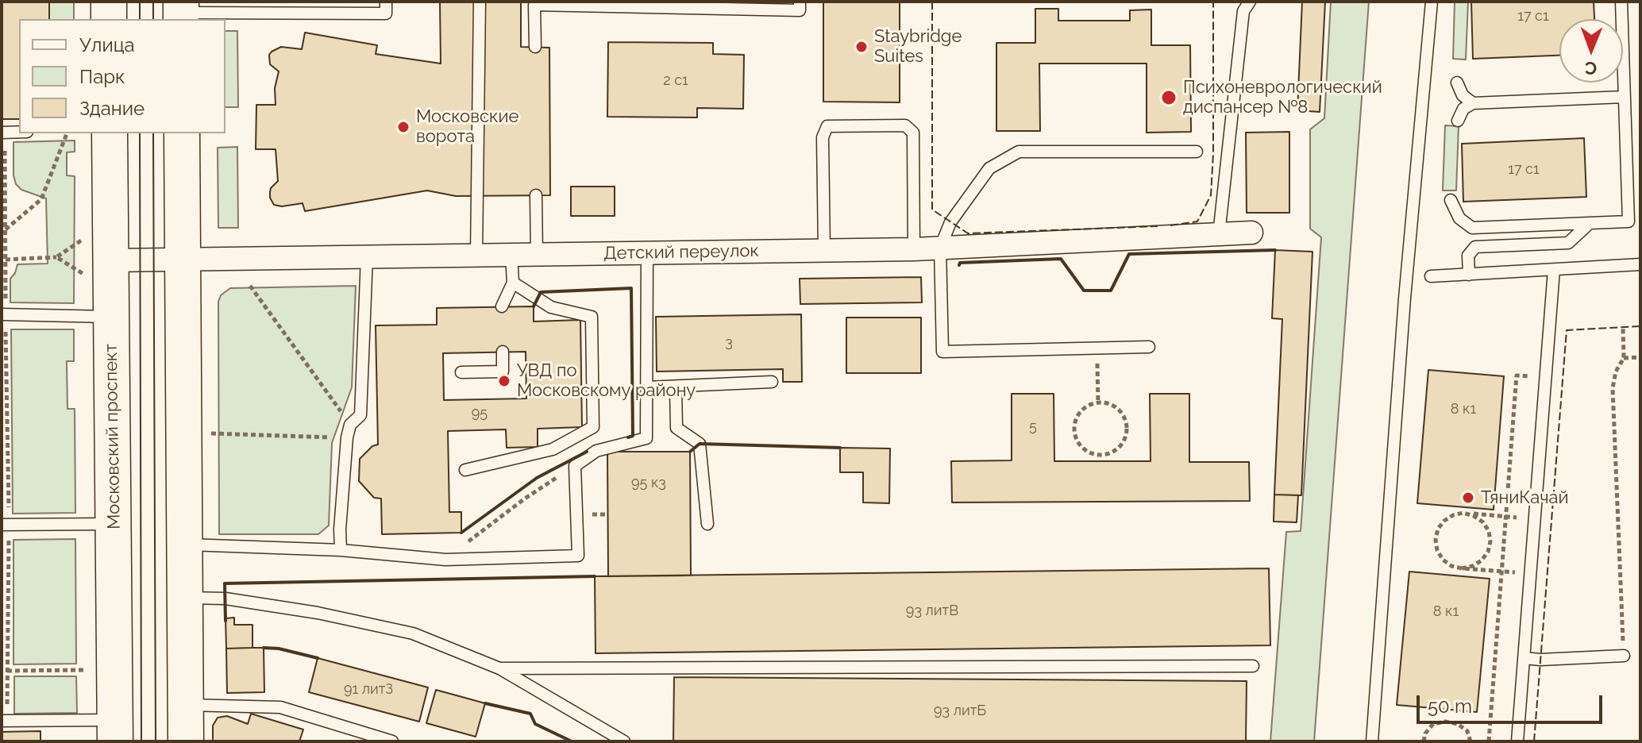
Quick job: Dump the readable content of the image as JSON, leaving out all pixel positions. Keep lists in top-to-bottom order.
{
  "streets": {
    "main road": ["Московский проспект"],
    "street": ["Детский переулок"]
  },
  "crossings": [
    ["Детский переулок", "Московский проспект"]
  ],
  "places": [
    "Staybridge Suites",
    "Психоневрологический диспансер №8",
    "Московские ворота",
    "УВД по Московскому району",
    "ТяниКачай"
  ],
  "house_numbers": [
    "17 с1",
    "2 с1",
    "17 с1",
    "3",
    "8 к1",
    "95",
    "5",
    "95 к3",
    "93 литВ",
    "8 к1",
    "91 литЗ",
    "93 литБ"
  ],
  "legend": ["Улица", "Парк", "Здание"],
  "scale_bar": "50 m",
  "north": "bottom"
}
